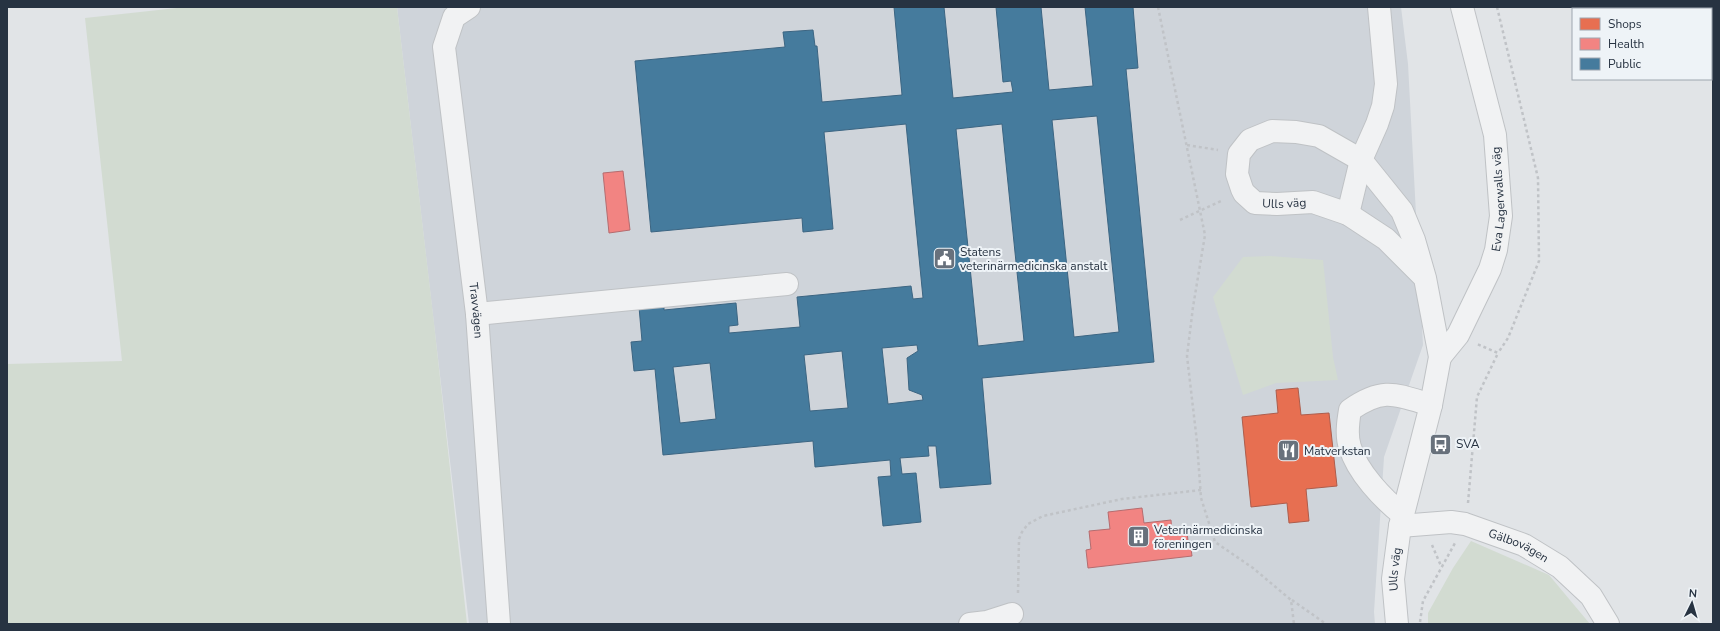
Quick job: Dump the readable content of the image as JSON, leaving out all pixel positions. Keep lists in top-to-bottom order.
{
  "streets": {
    "street": [
      "Eva Lagerwalls väg",
      "Ulls väg",
      "Travvägen",
      "Gälbovägen"
    ]
  },
  "crossings": [
    ["Eva Lagerwalls väg", "Ulls väg"],
    ["Ulls väg", "Gälbovägen"]
  ],
  "places": {
    "public building": ["Statens veterinärmedicinska anstalt"],
    "bus stop": ["SVA"],
    "restaurant": ["Matverkstan"],
    "building": ["Veterinärmedicinska föreningen"]
  },
  "legend": ["Shops", "Health", "Public"],
  "north": "top"
}
